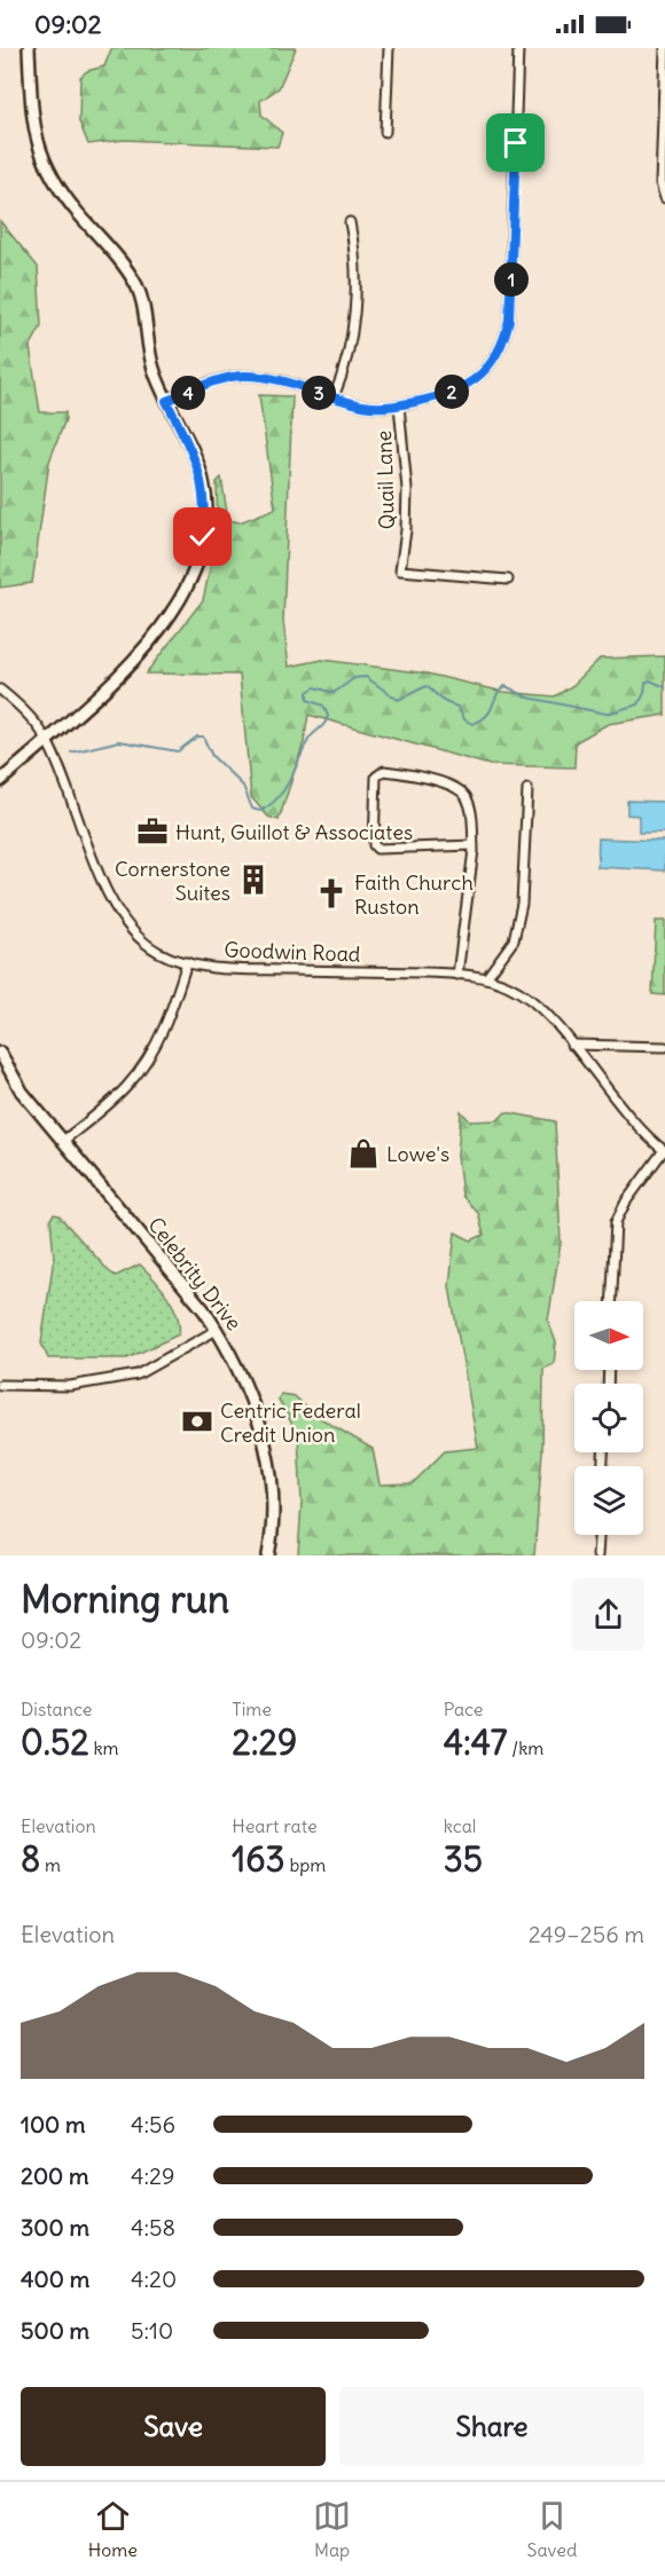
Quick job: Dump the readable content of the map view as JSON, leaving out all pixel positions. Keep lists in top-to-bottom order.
{
  "streets": {
    "street": ["Quail Lane", "Goodwin Road", "Celebrity Drive"]
  },
  "places": {
    "office": ["Hunt, Guillot & Associates"],
    "building": ["Cornerstone Suites"],
    "church": ["Faith Church Ruston"],
    "shop": ["Lowe's"],
    "bank": ["Centric Federal Credit Union"]
  },
  "north": "right",
  "page": {
    "status": "09:02",
    "pins": [
      "1",
      "2",
      "3",
      "4"
    ],
    "heading": ["Morning run", "09:02"],
    "stats": [
      ["Distance", "0.52 km"],
      ["Time", "2:29"],
      ["Pace", "4:47 /km"],
      ["Elevation", "8 m"],
      ["Heart rate", "163 bpm"],
      ["kcal", "35"]
    ],
    "chart": ["Elevation", "249–256 m"],
    "list": [
      {
        "name": "100 m",
        "note": "4:56"
      },
      {
        "name": "200 m",
        "note": "4:29"
      },
      {
        "name": "300 m",
        "note": "4:58"
      },
      {
        "name": "400 m",
        "note": "4:20"
      },
      {
        "name": "500 m",
        "note": "5:10"
      }
    ],
    "buttons": ["Save", "Share"],
    "tabs": ["Home", "Map", "Saved"]
  }
}
